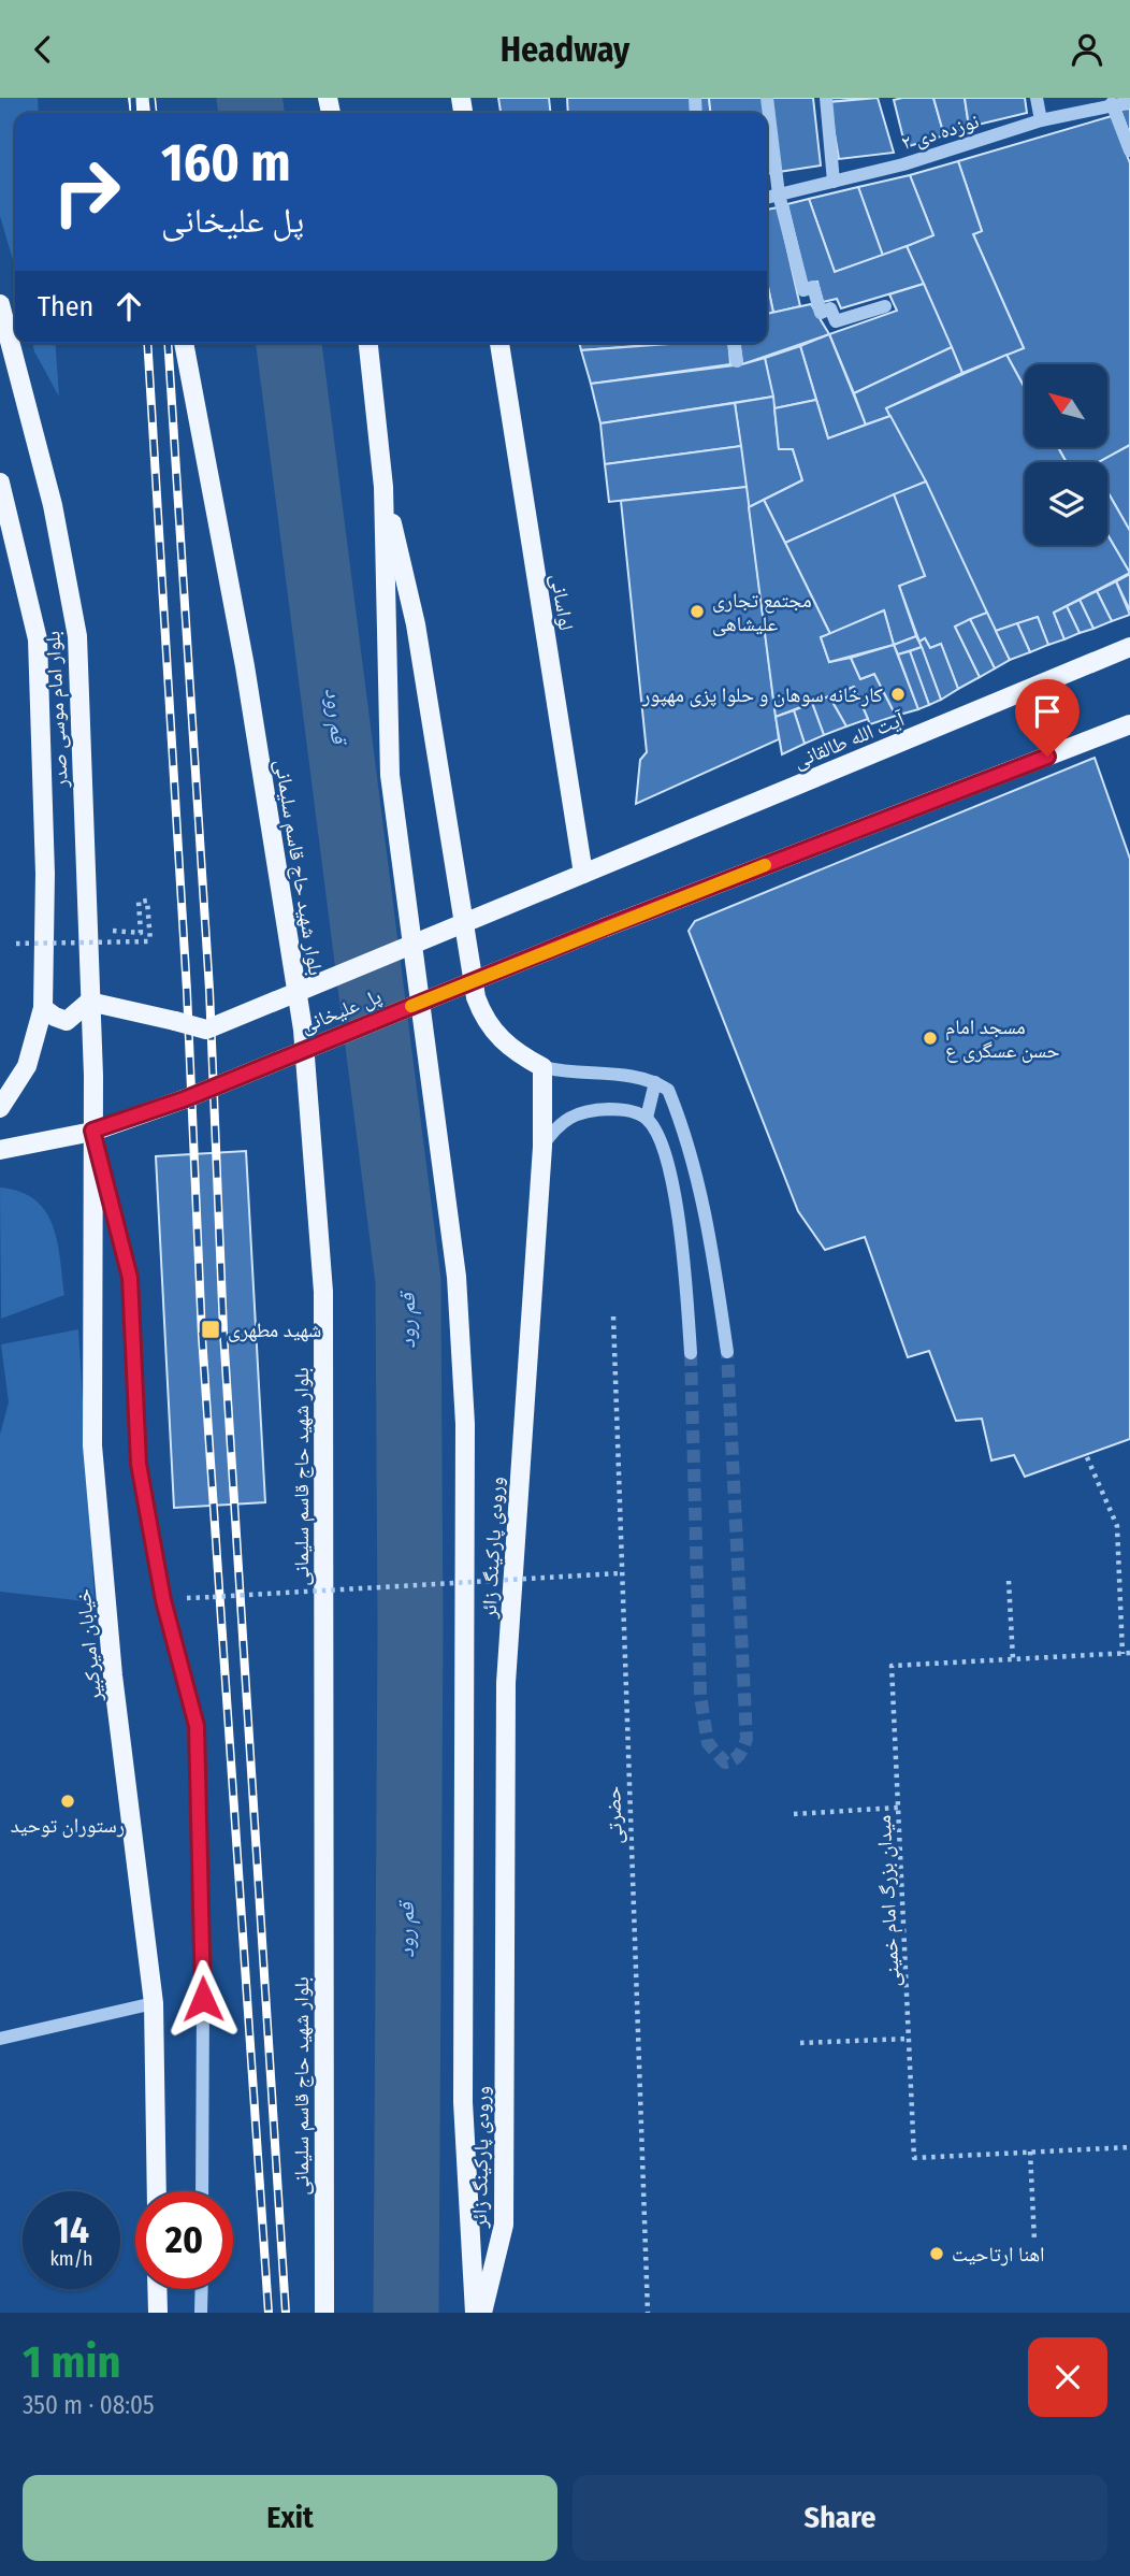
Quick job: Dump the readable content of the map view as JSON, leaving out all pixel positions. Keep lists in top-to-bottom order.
{
  "streets": {
    "main road": [
      "لواسانی",
      "بلوار امام موسی صدر",
      "آیت الله طالقانی",
      "بلوار شهید حاج قاسم سلیمانی",
      "پل علیخانی",
      "ورودی پارکینگ زائر",
      "خیابان امیرکبیر"
    ],
    "street": ["نوزده دی ۲"],
    "path": ["حضرتی", "میدان بزرگ امام خمینی"]
  },
  "crossings": [
    ["لواسانی", "آیت الله طالقانی"],
    ["لواسانی", "پل علیخانی"],
    ["بلوار امام موسی صدر", "پل علیخانی"],
    ["بلوار امام موسی صدر", "خیابان امیرکبیر"],
    ["آیت الله طالقانی", "پل علیخانی"],
    ["پل علیخانی", "خیابان امیرکبیر"]
  ],
  "water": ["قم رود"],
  "places": {
    "other": [
      "مجتمع تجاری علیشاهی",
      "کارخانه سوهان و حلوا پزی مهپور",
      "مسجد امام حسن عسگری ع",
      "رستوران توحید",
      "اهنا ارتاحیت"
    ],
    "transit": ["شهید مطهری"]
  },
  "north": "top left",
  "page": {
    "header": "Headway",
    "turn": ["160 m", "پل علیخانی"],
    "then": "Then",
    "speed": "14 km/h",
    "limit": "20",
    "heading": ["1 min", "350 m · 08:05"],
    "buttons": ["Exit", "Share"]
  }
}
